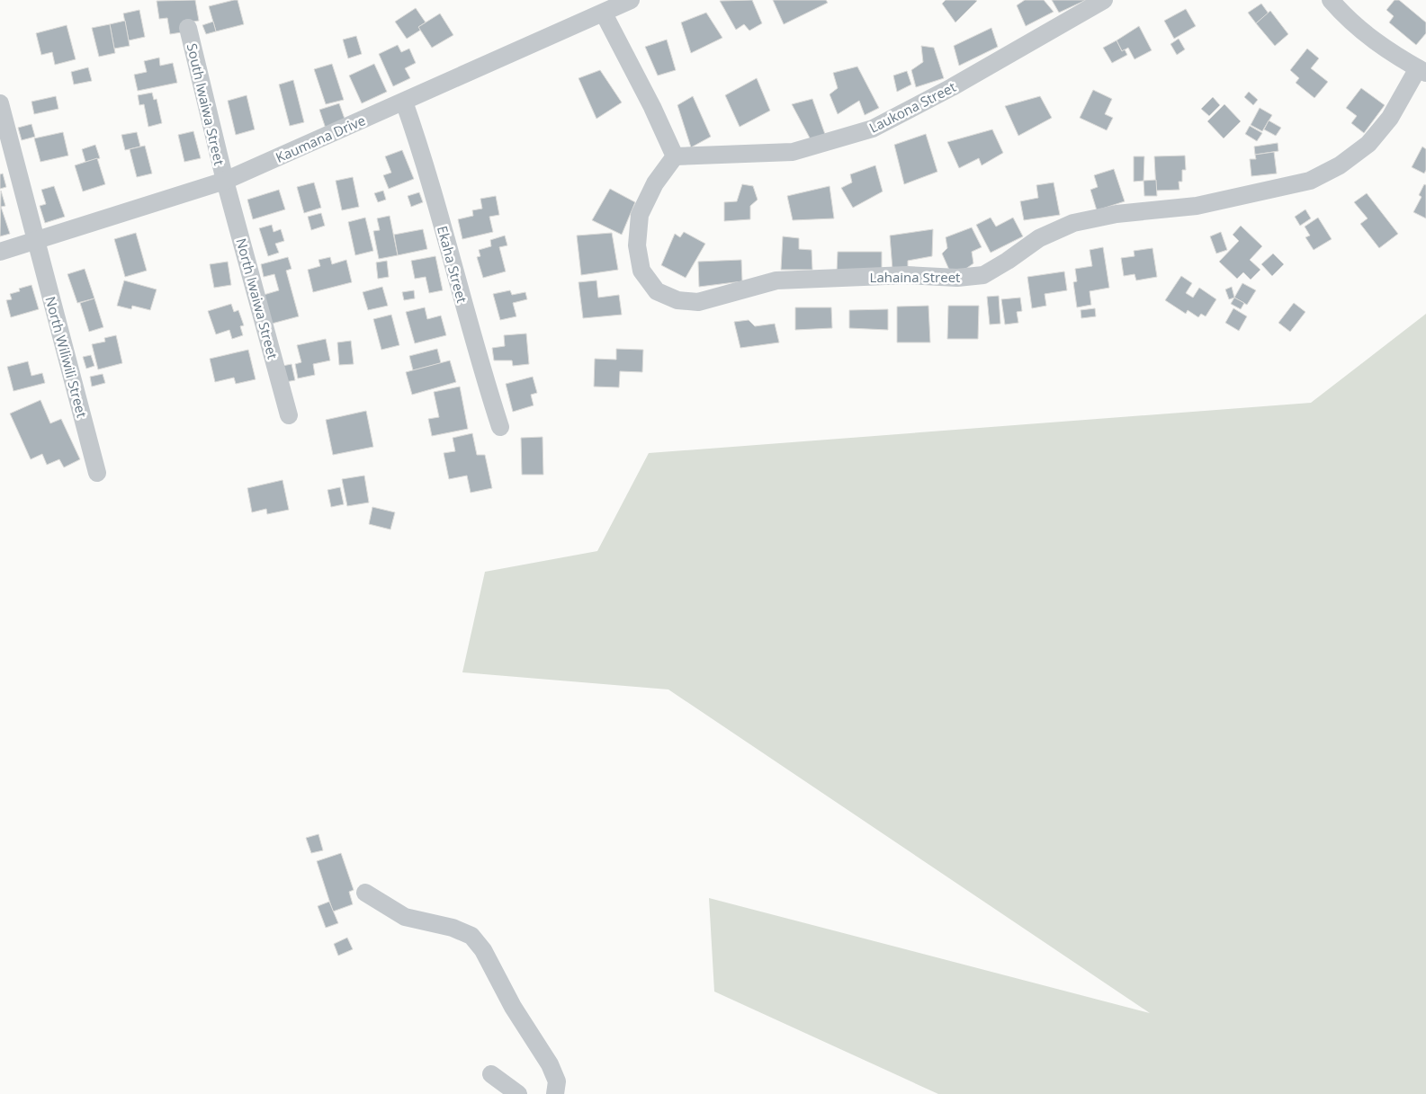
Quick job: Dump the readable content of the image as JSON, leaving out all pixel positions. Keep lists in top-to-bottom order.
{
  "streets": {
    "street": [
      "South Iwaiwa Street",
      "Laukona Street",
      "Kaumana Drive",
      "Ekaha Street",
      "Lahaina Street",
      "North Iwaiwa Street",
      "North Wiliwili Street"
    ]
  },
  "crossings": [
    ["South Iwaiwa Street", "Kaumana Drive"],
    ["South Iwaiwa Street", "North Iwaiwa Street"],
    ["Laukona Street", "Lahaina Street"],
    ["Kaumana Drive", "Ekaha Street"],
    ["Kaumana Drive", "North Iwaiwa Street"],
    ["Kaumana Drive", "North Wiliwili Street"]
  ]
}
